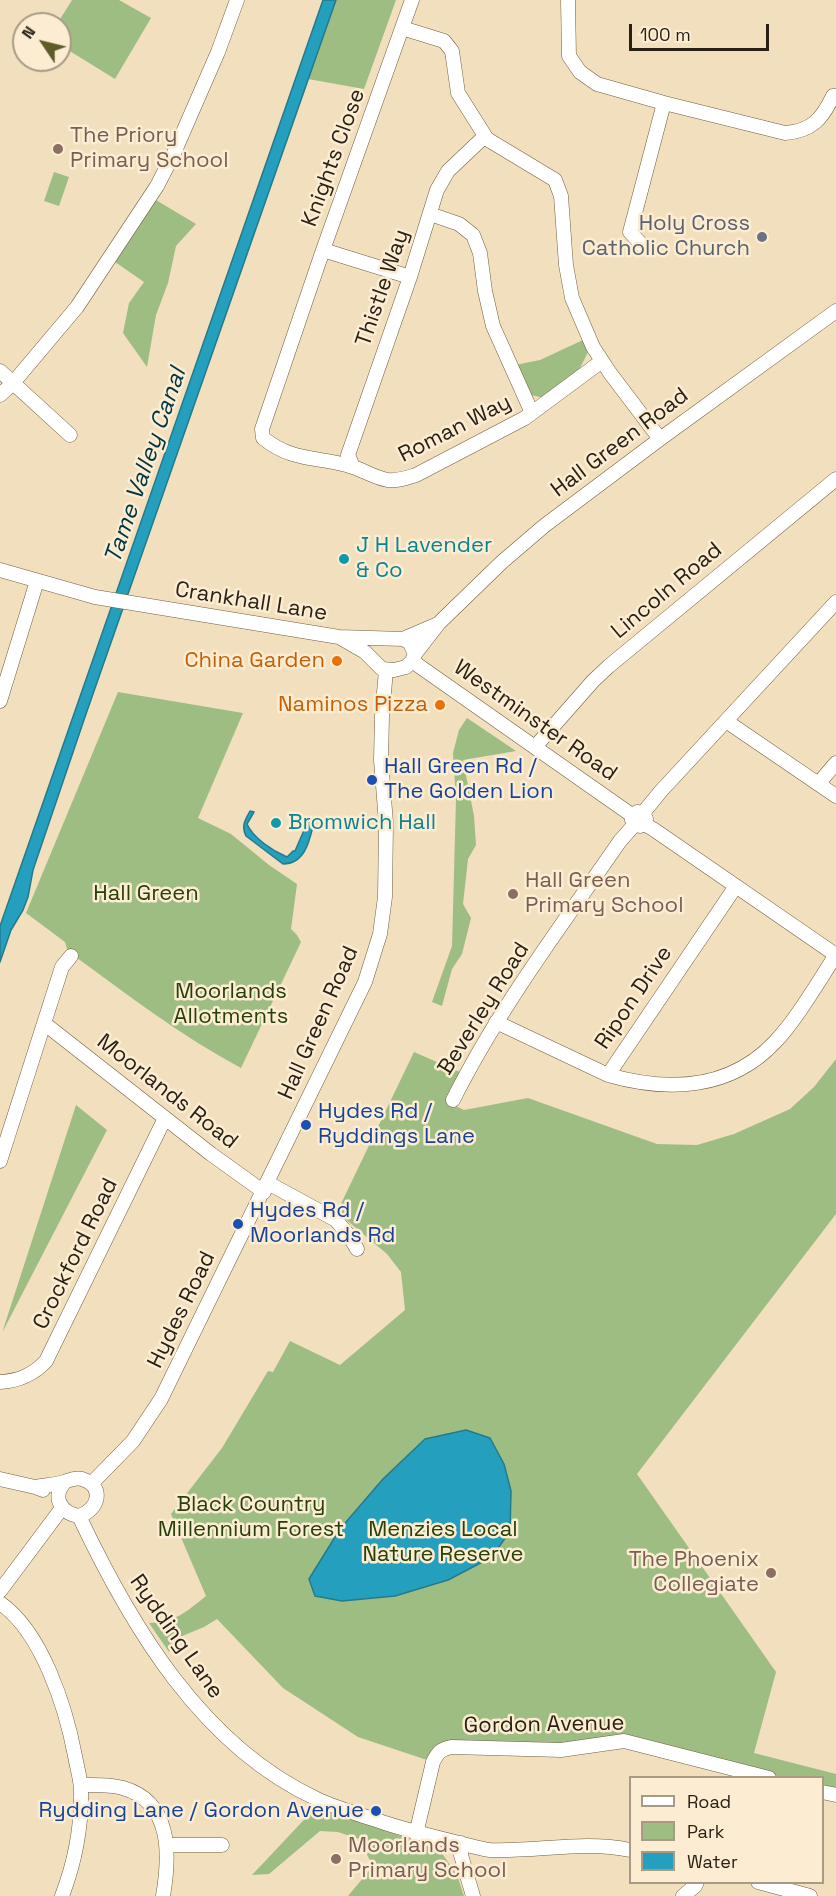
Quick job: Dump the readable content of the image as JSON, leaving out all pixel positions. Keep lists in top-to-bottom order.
{
  "streets": {
    "street": [
      "Knights Close",
      "Thistle Way",
      "Roman Way",
      "Hall Green Road",
      "Lincoln Road",
      "Crankhall Lane",
      "Westminster Road",
      "Ripon Drive",
      "Beverley Road",
      "Moorlands Road",
      "Crockford Road",
      "Hydes Road",
      "Rydding Lane",
      "Gordon Avenue"
    ]
  },
  "crossings": [
    ["Knights Close", "Thistle Way"],
    ["Knights Close", "Roman Way"],
    ["Thistle Way", "Roman Way"],
    ["Hall Green Road", "Crankhall Lane"],
    ["Hall Green Road", "Westminster Road"],
    ["Hall Green Road", "Hydes Road"],
    ["Lincoln Road", "Westminster Road"],
    ["Crankhall Lane", "Westminster Road"],
    ["Westminster Road", "Ripon Drive"],
    ["Westminster Road", "Beverley Road"],
    ["Moorlands Road", "Crockford Road"],
    ["Moorlands Road", "Hydes Road"],
    ["Hydes Road", "Rydding Lane"],
    ["Rydding Lane", "Gordon Avenue"]
  ],
  "water": ["Tame Valley Canal"],
  "parks": [
    "Hall Green",
    "Moorlands Allotments",
    "Black Country Millennium Forest",
    "Menzies Local Nature Reserve"
  ],
  "places": [
    "The Priory Primary School",
    "Holy Cross Catholic Church",
    "J H Lavender & Co",
    "China Garden",
    "Naminos Pizza",
    "Hall Green Rd / The Golden Lion",
    "Bromwich Hall",
    "Hall Green Primary School",
    "Hydes Rd / Ryddings Lane",
    "Hydes Rd / Moorlands Rd",
    "The Phoenix Collegiate",
    "Rydding Lane / Gordon Avenue",
    "Moorlands Primary School"
  ],
  "legend": ["Road", "Park", "Water"],
  "scale_bar": "100 m",
  "north": "top left"
}
